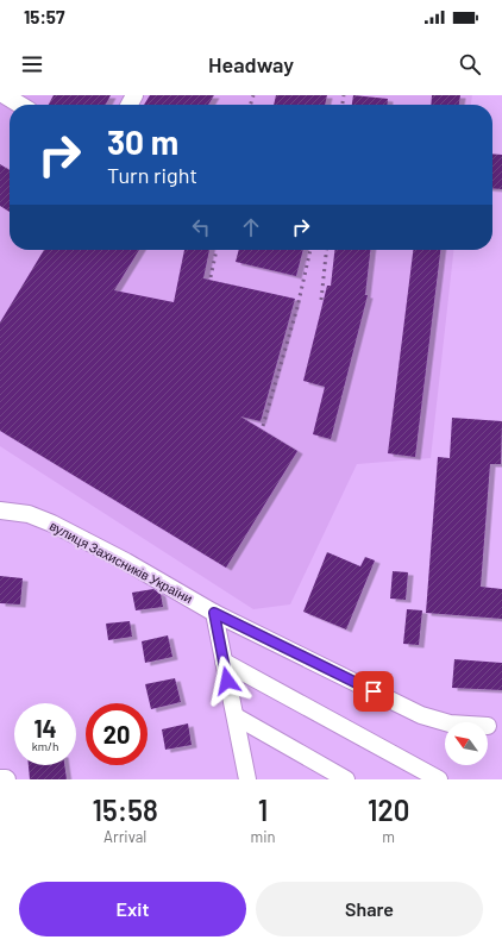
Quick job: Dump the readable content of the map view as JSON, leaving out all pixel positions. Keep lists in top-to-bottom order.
{
  "streets": {
    "lane": ["вулиця Захисників України"]
  },
  "north": "top left",
  "page": {
    "status": "15:57",
    "header": "Headway",
    "turn": ["30 m", "Turn right"],
    "speed": "14 km/h",
    "limit": "20",
    "eta": [
      "15:58",
      "Arrival",
      "1",
      "min",
      "120",
      "m"
    ],
    "buttons": ["Exit", "Share"]
  }
}
